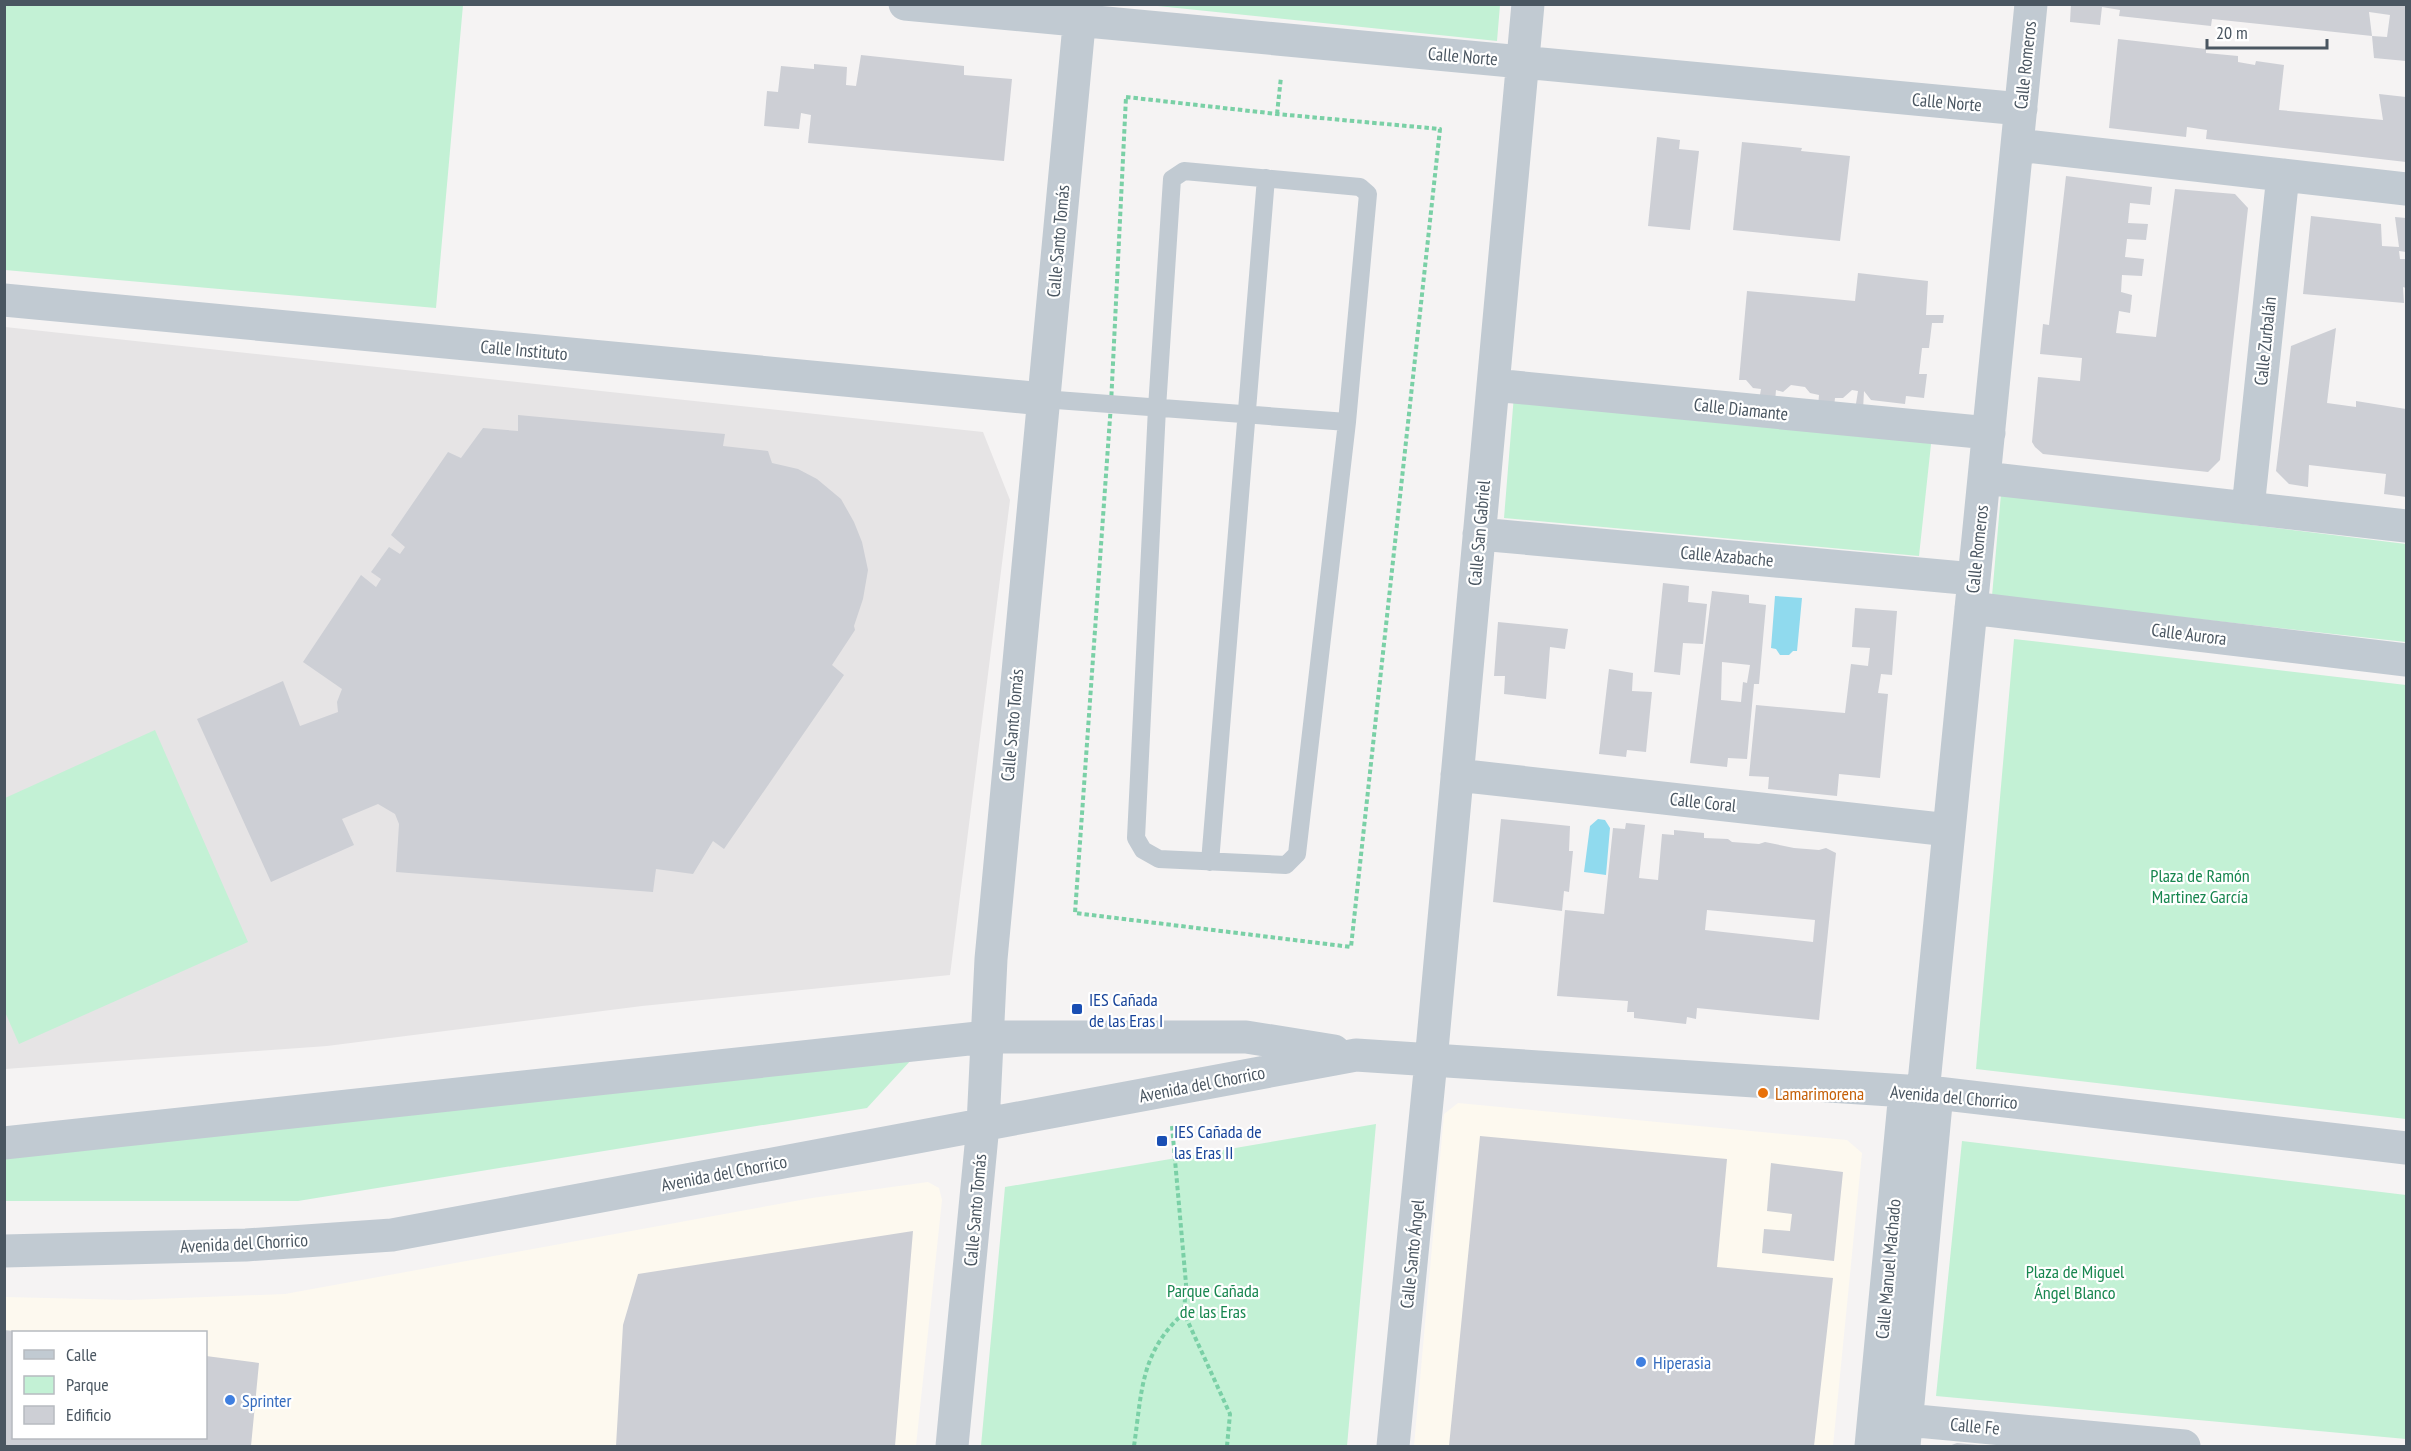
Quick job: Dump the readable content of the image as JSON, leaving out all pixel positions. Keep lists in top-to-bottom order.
{
  "streets": {
    "street": [
      "Calle Norte",
      "Calle Romeros",
      "Calle Santo Tomás",
      "Calle Zurbalán",
      "Calle Instituto",
      "Calle Diamante",
      "Calle San Gabriel",
      "Calle Azabache",
      "Calle Aurora",
      "Calle Coral",
      "Avenida del Chorrico",
      "Calle Santo Ángel",
      "Calle Manuel Machado",
      "Calle Fe"
    ]
  },
  "crossings": [
    ["Calle Norte", "Calle Romeros"],
    ["Calle Norte", "Calle Santo Tomás"],
    ["Calle Norte", "Calle San Gabriel"],
    ["Calle Romeros", "Calle Diamante"],
    ["Calle Romeros", "Calle Azabache"],
    ["Calle Romeros", "Calle Aurora"],
    ["Calle Romeros", "Calle Coral"],
    ["Calle Romeros", "Avenida del Chorrico"],
    ["Calle Romeros", "Calle Manuel Machado"],
    ["Calle Santo Tomás", "Calle Instituto"],
    ["Calle Santo Tomás", "Avenida del Chorrico"],
    ["Calle Diamante", "Calle San Gabriel"],
    ["Calle San Gabriel", "Calle Azabache"],
    ["Calle San Gabriel", "Calle Coral"],
    ["Calle San Gabriel", "Avenida del Chorrico"],
    ["Calle San Gabriel", "Calle Santo Ángel"],
    ["Calle Azabache", "Calle Aurora"],
    ["Avenida del Chorrico", "Calle Santo Ángel"],
    ["Avenida del Chorrico", "Calle Manuel Machado"],
    ["Calle Manuel Machado", "Calle Fe"]
  ],
  "parks": ["Plaza de Ramón Martinez García", "Plaza de Miguel Ángel Blanco", "Parque Cañada de las Eras"],
  "places": {
    "transit": ["IES Cañada de las Eras I", "IES Cañada de las Eras II"],
    "other": ["Lamarimorena", "Hiperasia", "Sprinter"]
  },
  "legend": ["Calle", "Parque", "Edificio"],
  "scale_bar": "20 m"
}
